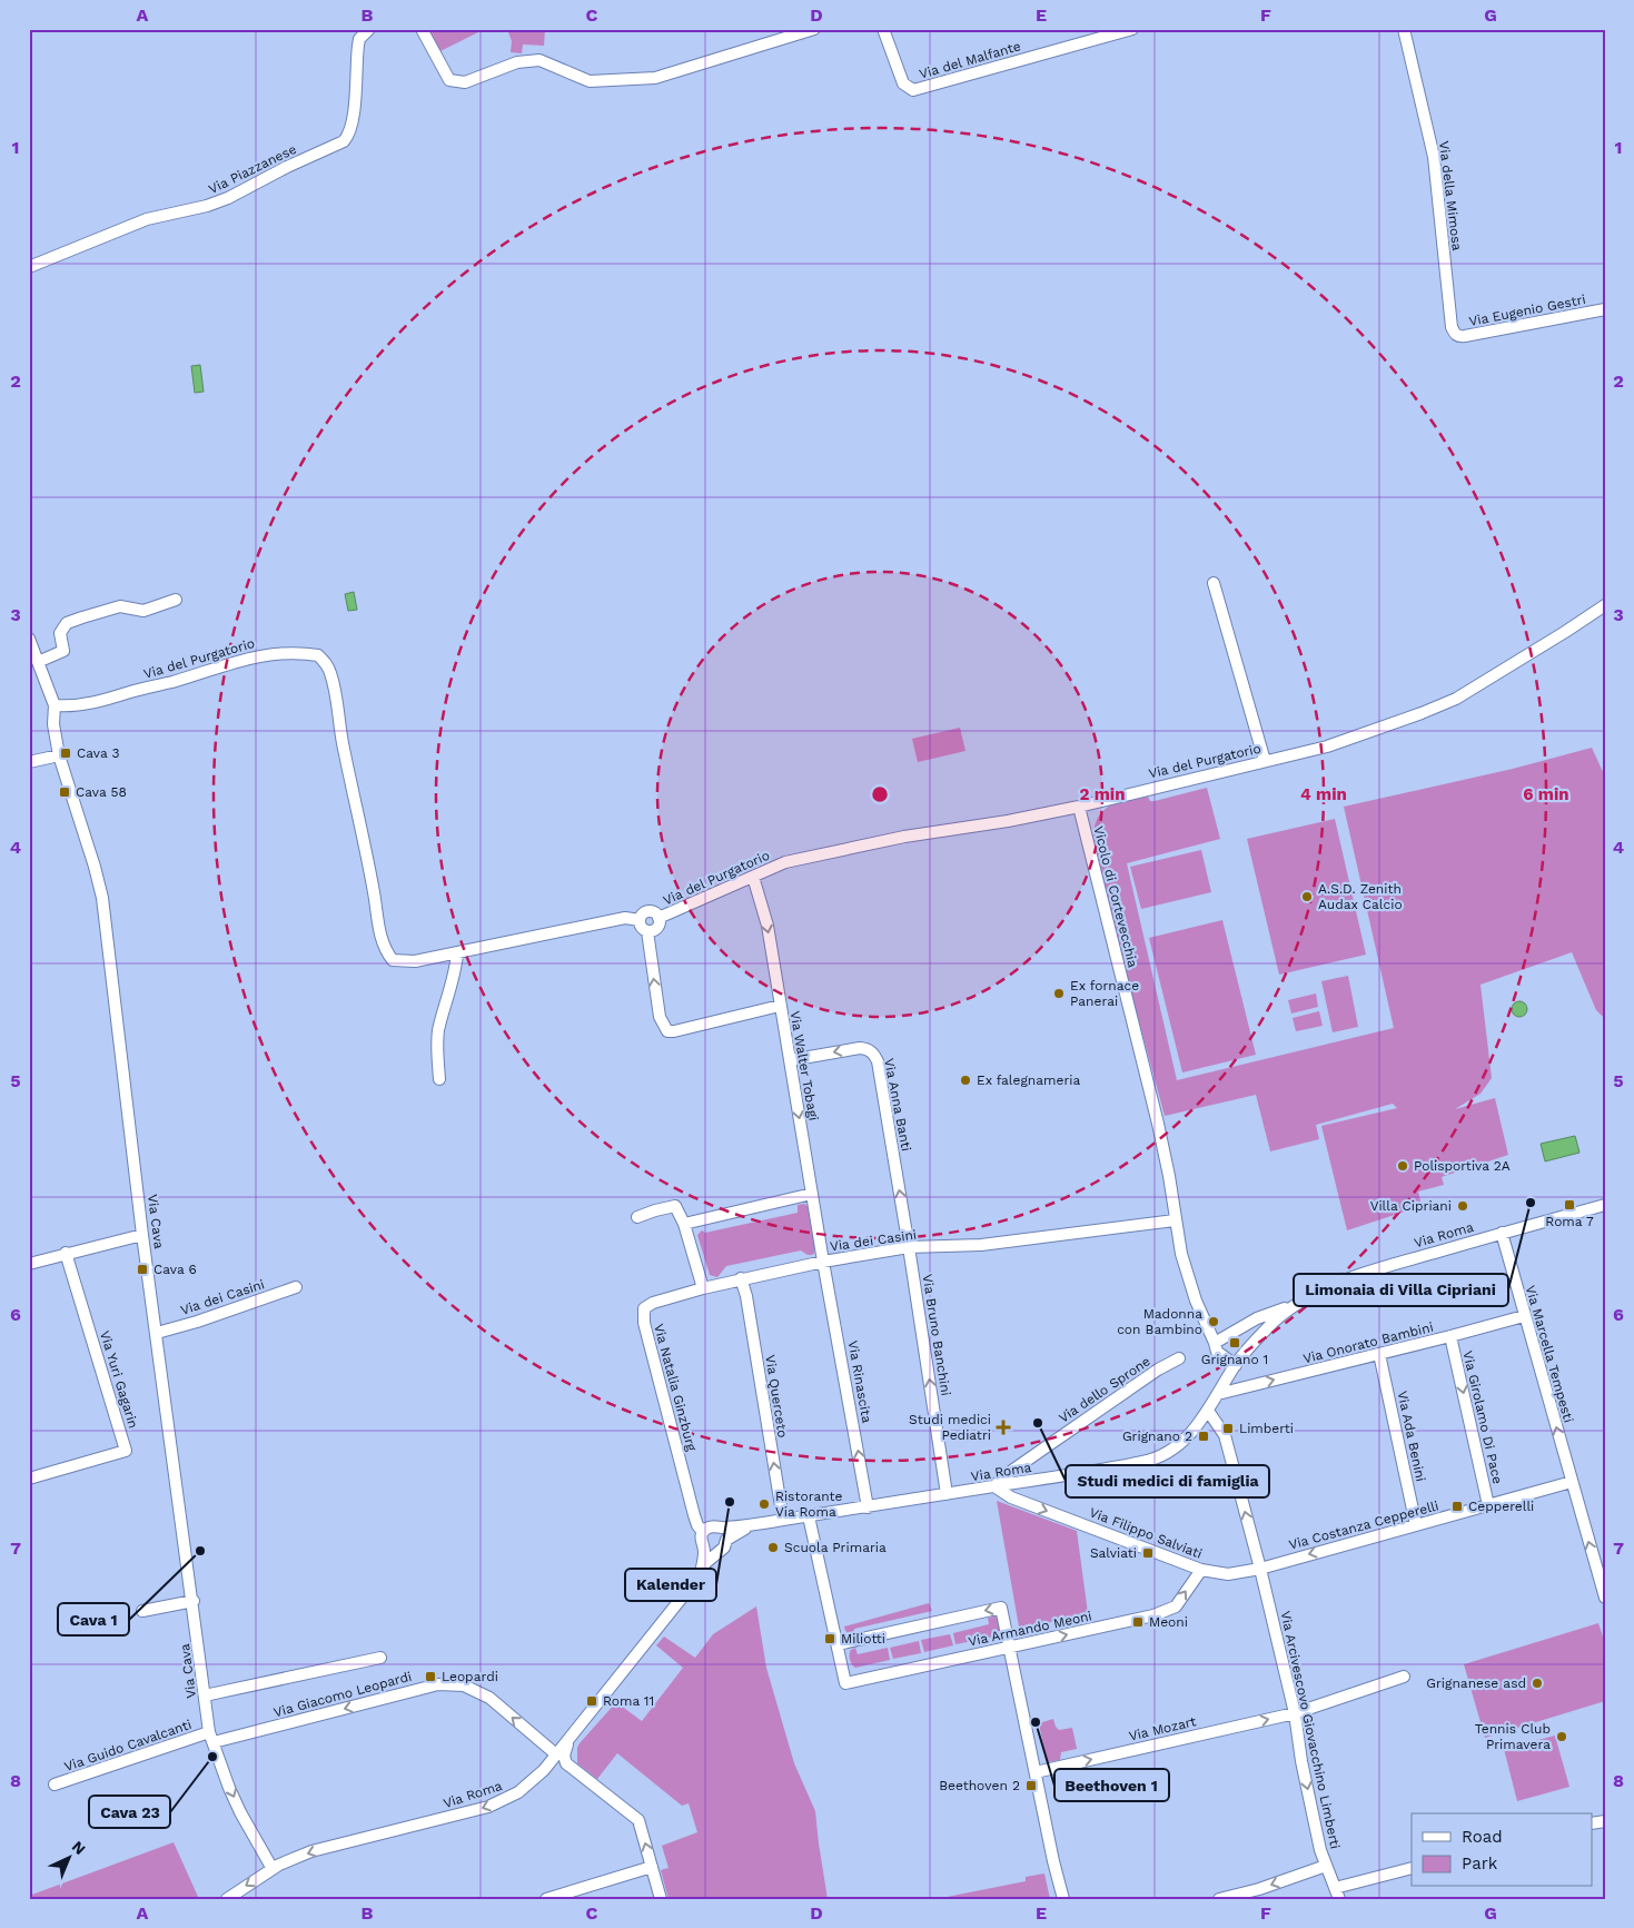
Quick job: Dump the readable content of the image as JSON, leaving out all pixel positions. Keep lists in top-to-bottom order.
{
  "streets": {
    "street": [
      "Via del Malfante",
      "Via Piazzanese",
      "Via della Mimosa",
      "Via Eugenio Gestri",
      "Via del Purgatorio",
      "Vicolo di Cortevecchia",
      "Via Walter Tobagi",
      "Via Anna Banti",
      "Via Cava",
      "Via Roma",
      "Via dei Casini",
      "Via Bruno Banchini",
      "Via Onorato Bambini",
      "Via Marcella Tempesti",
      "Via Yuri Gagarin",
      "Via Rinascita",
      "Via Natalia Ginzburg",
      "Via dello Sprone",
      "Via Querceto",
      "Via Girolamo Di Pace",
      "Via Ada Benini",
      "Via Costanza Cepperelli",
      "Via Filippo Salviati",
      "Via Armando Meoni",
      "Via Giacomo Leopardi",
      "Via Mozart",
      "Via Arcivescovo Giovacchino Limberti",
      "Via Guido Cavalcanti"
    ]
  },
  "crossings": [
    ["Via della Mimosa", "Via Eugenio Gestri"],
    ["Via del Purgatorio", "Vicolo di Cortevecchia"],
    ["Via del Purgatorio", "Via Walter Tobagi"],
    ["Via del Purgatorio", "Via Cava"],
    ["Vicolo di Cortevecchia", "Via dei Casini"],
    ["Via Walter Tobagi", "Via Anna Banti"],
    ["Via Walter Tobagi", "Via dei Casini"],
    ["Via Walter Tobagi", "Via Rinascita"],
    ["Via Anna Banti", "Via dei Casini"],
    ["Via Anna Banti", "Via Bruno Banchini"],
    ["Via Cava", "Via Roma"],
    ["Via Cava", "Via dei Casini"],
    ["Via Cava", "Via Giacomo Leopardi"],
    ["Via Cava", "Via Guido Cavalcanti"],
    ["Via Roma", "Via Bruno Banchini"],
    ["Via Roma", "Via Onorato Bambini"],
    ["Via Roma", "Via Marcella Tempesti"],
    ["Via Roma", "Via Rinascita"],
    ["Via Roma", "Via Natalia Ginzburg"],
    ["Via Roma", "Via dello Sprone"],
    ["Via Roma", "Via Querceto"],
    ["Via Roma", "Via Filippo Salviati"],
    ["Via Roma", "Via Giacomo Leopardi"],
    ["Via Roma", "Via Arcivescovo Giovacchino Limberti"],
    ["Via dei Casini", "Via Bruno Banchini"],
    ["Via dei Casini", "Via Rinascita"],
    ["Via dei Casini", "Via Natalia Ginzburg"],
    ["Via dei Casini", "Via Querceto"],
    ["Via Onorato Bambini", "Via Marcella Tempesti"],
    ["Via Onorato Bambini", "Via Girolamo Di Pace"],
    ["Via Onorato Bambini", "Via Ada Benini"],
    ["Via Marcella Tempesti", "Via Costanza Cepperelli"],
    ["Via dello Sprone", "Via Filippo Salviati"],
    ["Via Girolamo Di Pace", "Via Costanza Cepperelli"],
    ["Via Ada Benini", "Via Costanza Cepperelli"],
    ["Via Costanza Cepperelli", "Via Filippo Salviati"],
    ["Via Costanza Cepperelli", "Via Arcivescovo Giovacchino Limberti"],
    ["Via Filippo Salviati", "Via Armando Meoni"],
    ["Via Filippo Salviati", "Via Arcivescovo Giovacchino Limberti"],
    ["Via Giacomo Leopardi", "Via Guido Cavalcanti"],
    ["Via Mozart", "Via Arcivescovo Giovacchino Limberti"]
  ],
  "one_way": [
    "Via Walter Tobagi",
    "Via Bruno Banchini",
    "Via Onorato Bambini",
    "Via Marcella Tempesti",
    "Via Rinascita",
    "Via Querceto",
    "Via Girolamo Di Pace",
    "Via Costanza Cepperelli",
    "Via Filippo Salviati",
    "Via Armando Meoni",
    "Via Mozart"
  ],
  "places": {
    "transit": [
      "Cava 3",
      "Cava 58",
      "Roma 7",
      "Cava 6",
      "Grignano 1",
      "Limberti",
      "Grignano 2",
      "Cepperelli",
      "Salviati",
      "Meoni",
      "Miliotti",
      "Leopardi",
      "Roma 11",
      "Beethoven 2"
    ],
    "other": [
      "A.S.D. Zenith Audax Calcio",
      "Ex fornace Panerai",
      "Ex falegnameria",
      "Polisportiva 2A",
      "Limonaia di Villa Cipriani",
      "Villa Cipriani",
      "Madonna con Bambino",
      "Studi medici di famiglia",
      "Kalender",
      "Ristorante Via Roma",
      "Scuola Primaria",
      "Cava 1",
      "Grignanese asd",
      "Beethoven 1",
      "Tennis Club Primavera",
      "Cava 23"
    ],
    "health": ["Studi medici Pediatri"]
  },
  "legend": ["Road", "Park"],
  "north": "top right",
  "grid": {
    "columns": [
      "A",
      "B",
      "C",
      "D",
      "E",
      "F",
      "G"
    ],
    "rows": [
      "1",
      "2",
      "3",
      "4",
      "5",
      "6",
      "7",
      "8"
    ]
  },
  "rings": ["2 min", "4 min", "6 min"]
}
